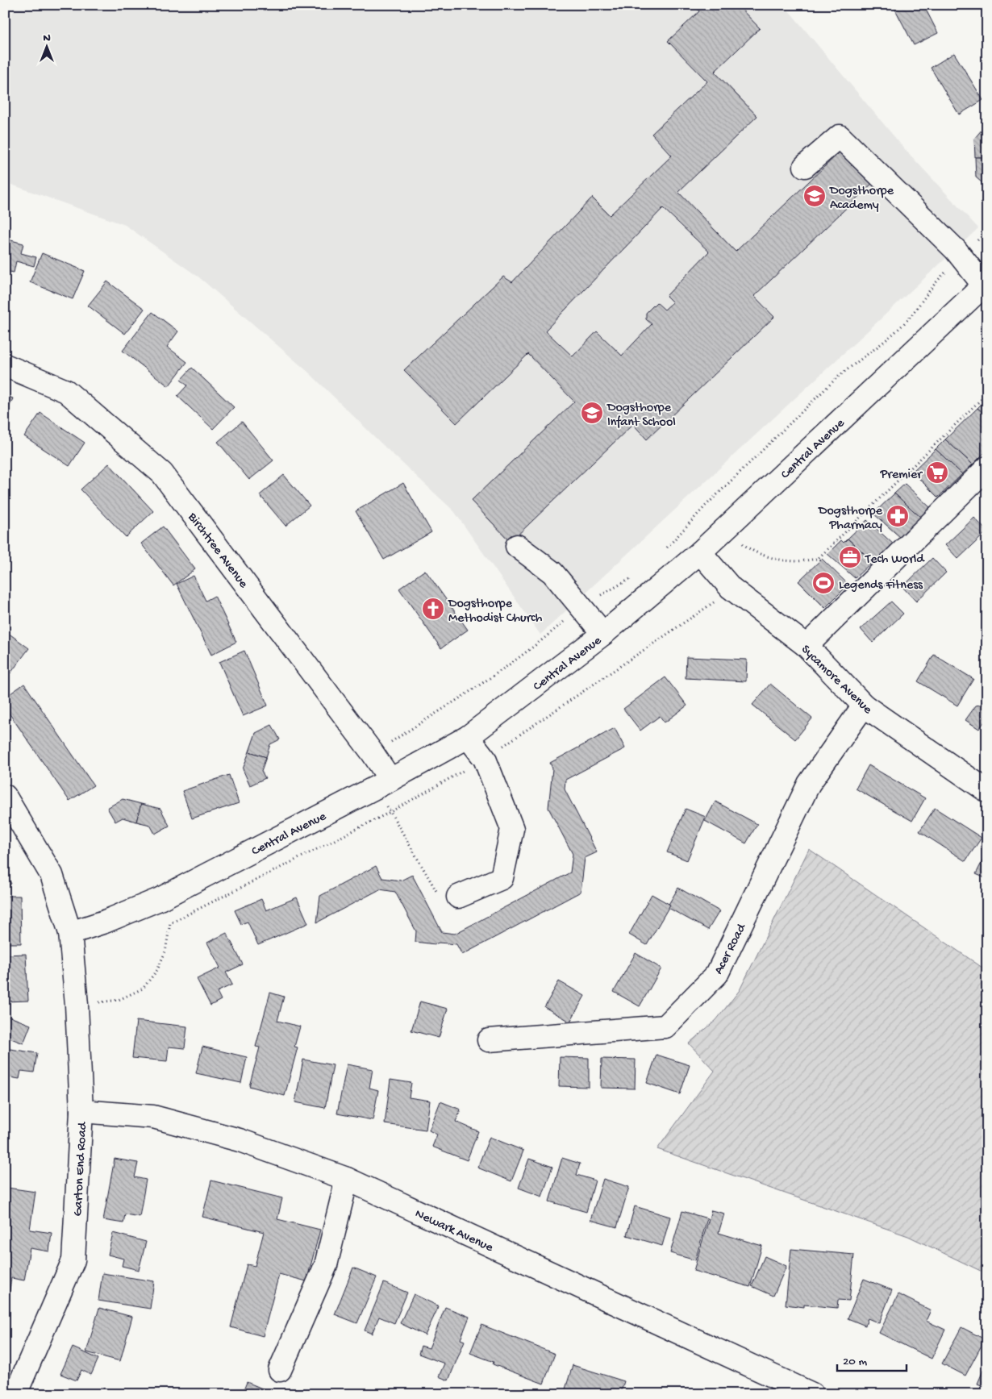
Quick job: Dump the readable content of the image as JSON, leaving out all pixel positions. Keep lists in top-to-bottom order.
{
  "streets": {
    "street": [
      "Central Avenue",
      "Birchtree Avenue",
      "Sycamore Avenue",
      "Acer Road",
      "Garton End Road",
      "Newark Avenue"
    ]
  },
  "crossings": [
    ["Central Avenue", "Birchtree Avenue"],
    ["Central Avenue", "Sycamore Avenue"],
    ["Central Avenue", "Garton End Road"],
    ["Sycamore Avenue", "Acer Road"],
    ["Garton End Road", "Newark Avenue"]
  ],
  "places": {
    "school or university": ["Dogsthorpe Academy", "Dogsthorpe Infant School"],
    "supermarket": ["Premier"],
    "pharmacy": ["Dogsthorpe Pharmacy"],
    "office": ["Tech World"],
    "sports": ["Legends Fitness"],
    "church": ["Dogsthorpe Methodist Church"]
  },
  "scale_bar": "20 m",
  "north": "top"
}
